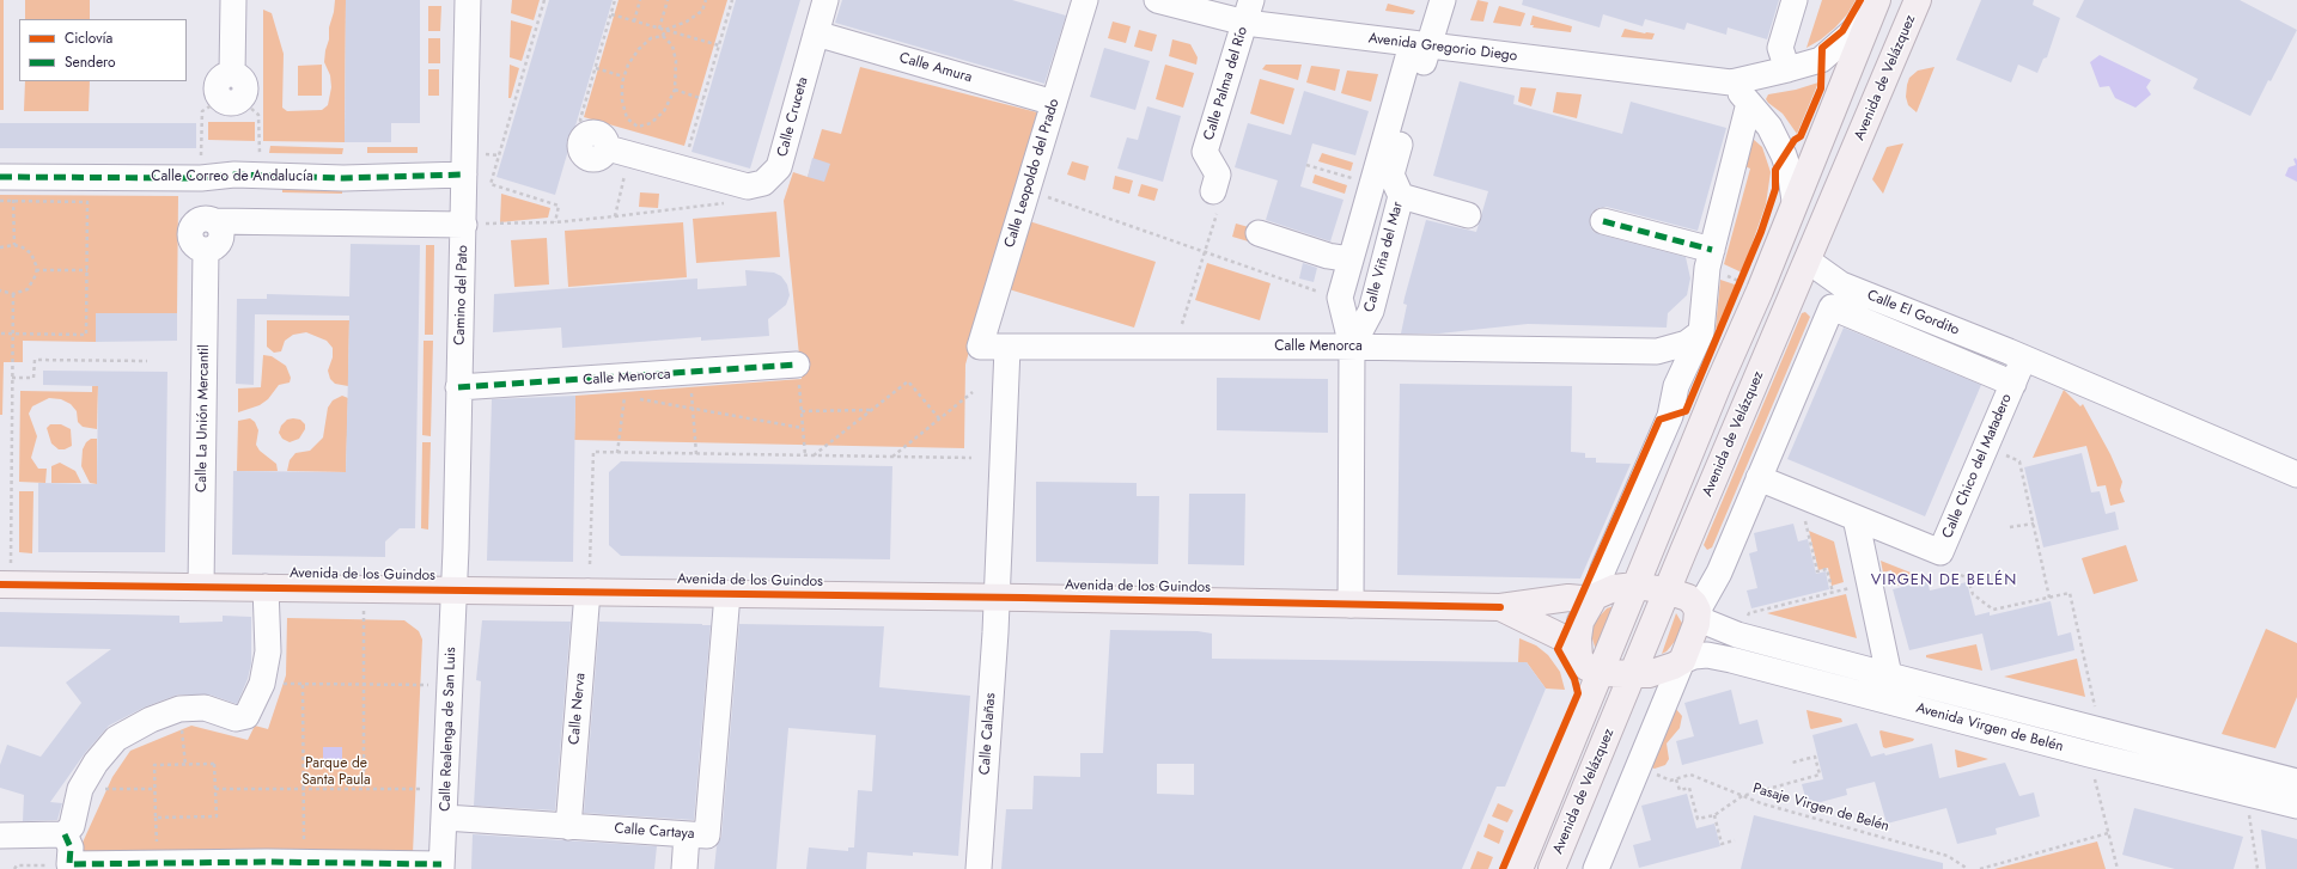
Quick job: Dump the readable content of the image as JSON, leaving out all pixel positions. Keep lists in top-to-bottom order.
{
  "streets": {
    "main road": ["Avenida de Velázquez", "Avenida de los Guindos"],
    "street": [
      "Avenida Gregorio Diego",
      "Calle Amura",
      "Calle Palma del Río",
      "Calle Cruceta",
      "Calle Leopoldo del Prado",
      "Calle Correo de Andalucía",
      "Calle Viña del Mar",
      "Camino del Pato",
      "Calle El Gordito",
      "Calle Menorca",
      "Calle La Unión Mercantil",
      "Calle Chico del Matadero",
      "Calle Nerva",
      "Avenida Virgen de Belén",
      "Calle Realenga de San Luis",
      "Calle Calañas",
      "Calle Cartaya"
    ],
    "path": ["Pasaje Virgen de Belén"]
  },
  "crossings": [
    ["Avenida Gregorio Diego", "Avenida de Velázquez"],
    ["Avenida Gregorio Diego", "Calle Palma del Río"],
    ["Avenida Gregorio Diego", "Calle Viña del Mar"],
    ["Calle Amura", "Calle Cruceta"],
    ["Calle Amura", "Calle Leopoldo del Prado"],
    ["Avenida de Velázquez", "Calle El Gordito"],
    ["Avenida de Velázquez", "Avenida de los Guindos"],
    ["Calle Leopoldo del Prado", "Calle Menorca"],
    ["Calle Correo de Andalucía", "Camino del Pato"],
    ["Calle Viña del Mar", "Calle Menorca"],
    ["Calle Viña del Mar", "Avenida de los Guindos"],
    ["Camino del Pato", "Calle Menorca"],
    ["Camino del Pato", "Calle La Unión Mercantil"],
    ["Camino del Pato", "Avenida de los Guindos"],
    ["Camino del Pato", "Calle Realenga de San Luis"],
    ["Calle El Gordito", "Calle Chico del Matadero"],
    ["Calle La Unión Mercantil", "Avenida de los Guindos"],
    ["Avenida de los Guindos", "Calle Nerva"],
    ["Avenida de los Guindos", "Avenida Virgen de Belén"],
    ["Avenida de los Guindos", "Calle Realenga de San Luis"],
    ["Avenida de los Guindos", "Calle Calañas"],
    ["Avenida de los Guindos", "Calle Cartaya"],
    ["Calle Nerva", "Calle Cartaya"],
    ["Calle Realenga de San Luis", "Calle Cartaya"]
  ],
  "districts": ["VIRGEN DE BELÉN"],
  "parks": ["Parque de Santa Paula"],
  "legend": ["Ciclovía", "Sendero"]
}
